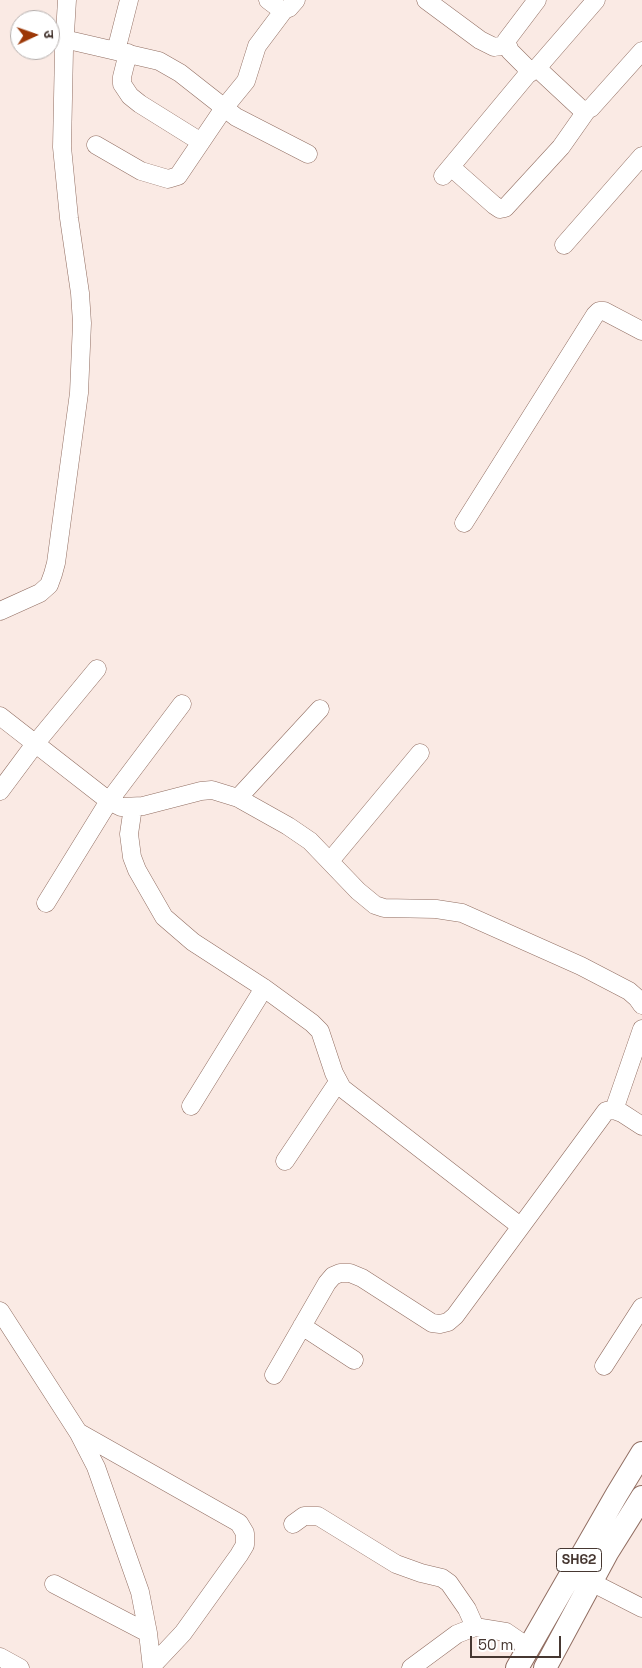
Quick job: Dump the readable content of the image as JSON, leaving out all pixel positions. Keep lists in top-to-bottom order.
{
  "streets": {
    "main road": ["SH62"]
  },
  "scale_bar": "50 m",
  "north": "right"
}
